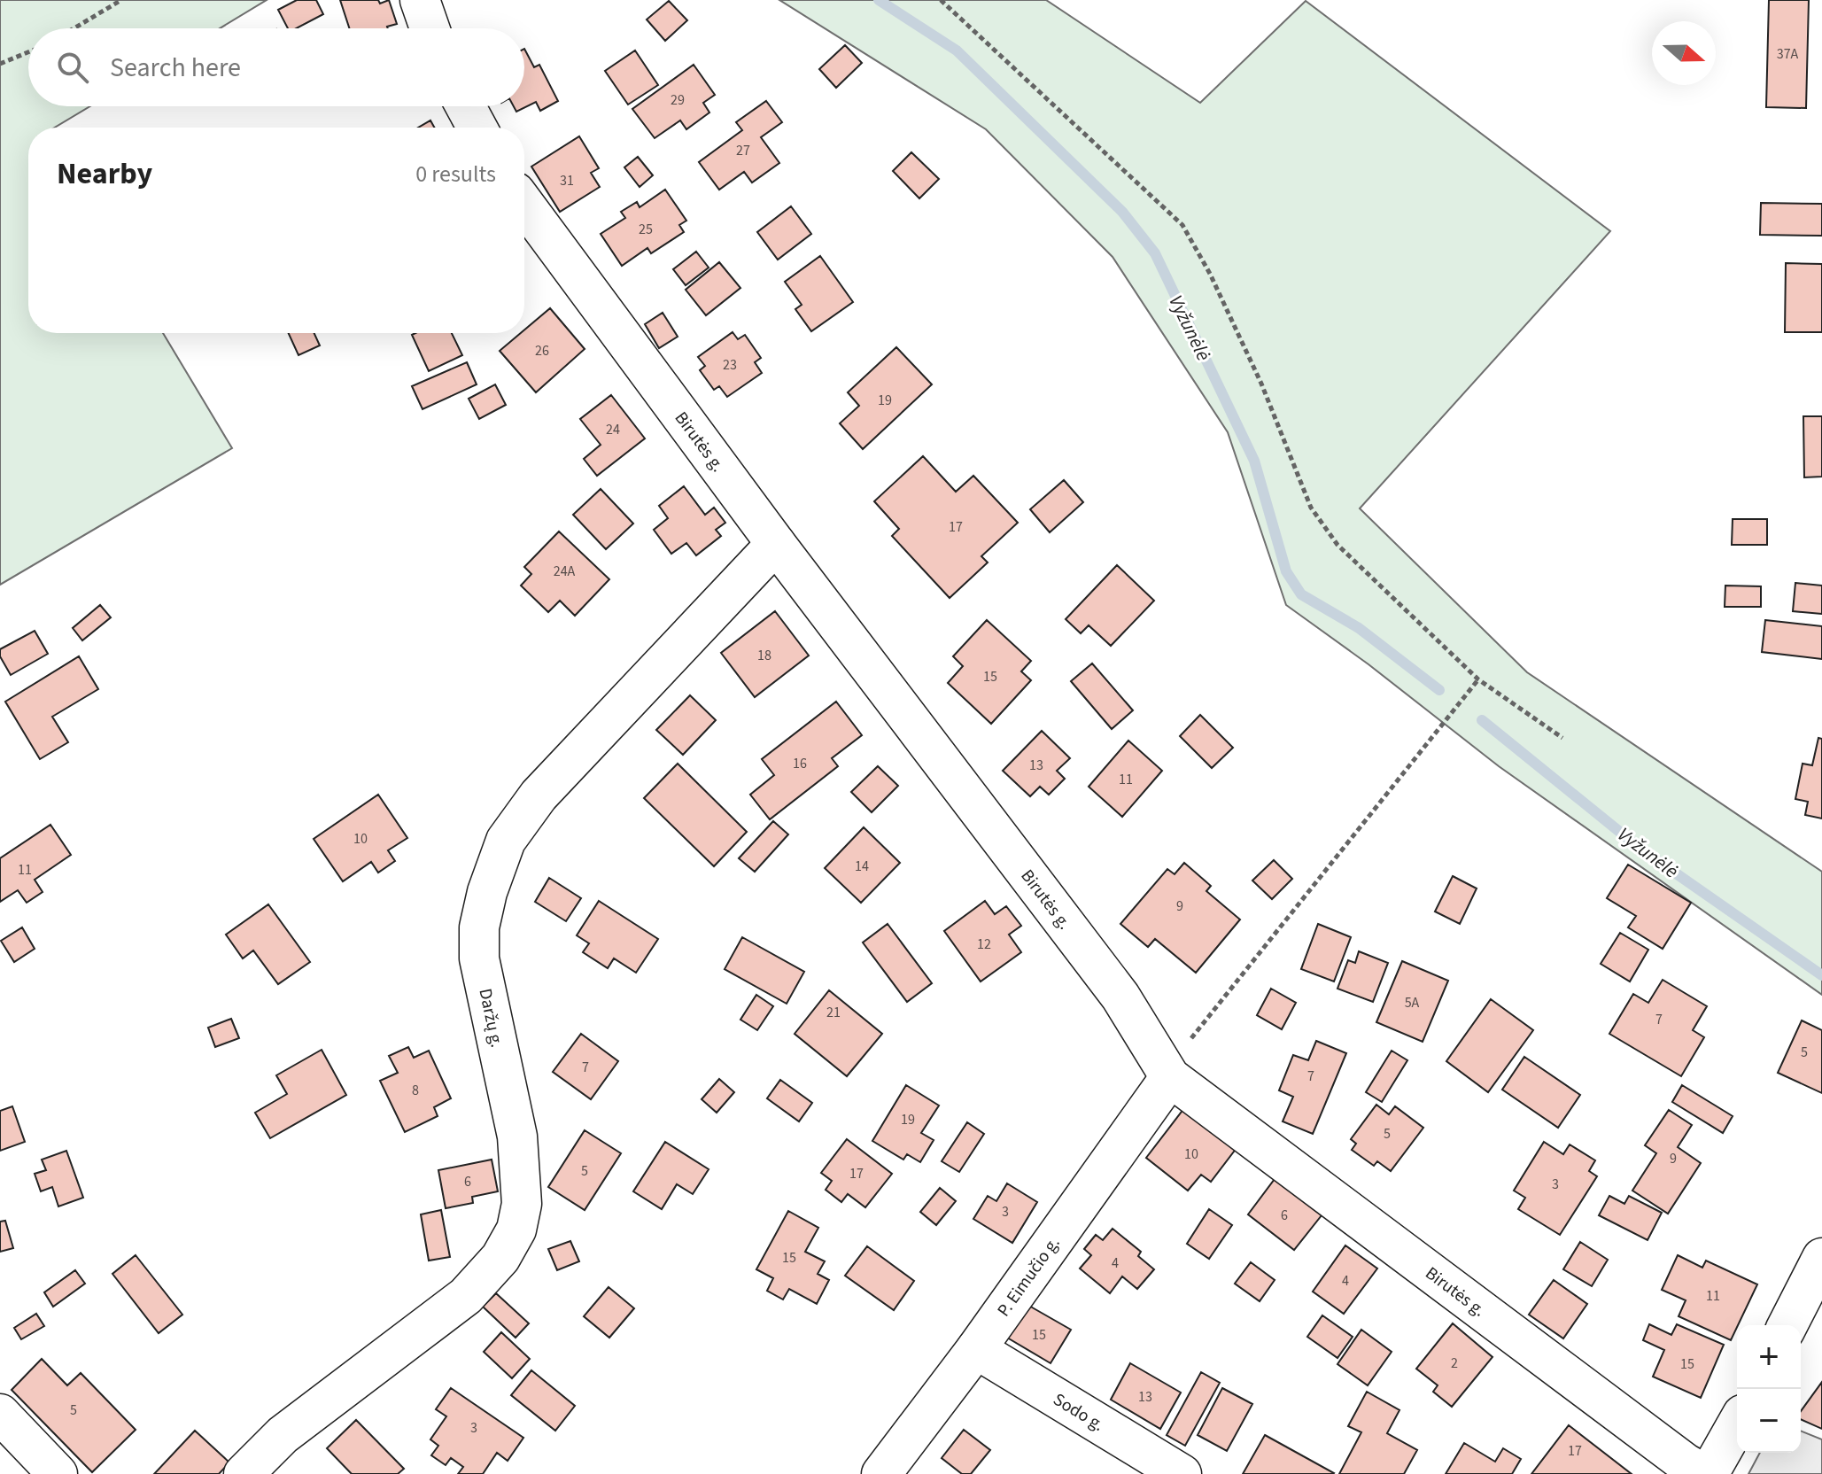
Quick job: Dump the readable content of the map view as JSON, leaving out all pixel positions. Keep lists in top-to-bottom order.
{
  "streets": {
    "street": [
      "Birutės g.",
      "Daržų g.",
      "P. Eimučio g.",
      "Sodo g."
    ]
  },
  "crossings": [
    ["Birutės g.", "Daržų g."],
    ["Birutės g.", "P. Eimučio g."],
    ["P. Eimučio g.", "Sodo g."]
  ],
  "water": ["Vyžunėlė"],
  "house_numbers": [
    "37A",
    "29",
    "27",
    "31",
    "25",
    "26",
    "23",
    "19",
    "24",
    "17",
    "24A",
    "18",
    "15",
    "16",
    "13",
    "11",
    "10",
    "14",
    "11",
    "9",
    "12",
    "5A",
    "21",
    "7",
    "5",
    "7",
    "7",
    "8",
    "19",
    "5",
    "10",
    "9",
    "5",
    "17",
    "6",
    "3",
    "3",
    "6",
    "15",
    "4",
    "4",
    "11",
    "15",
    "2",
    "15",
    "13",
    "5",
    "3",
    "17"
  ],
  "north": "right",
  "page": {
    "search": "Search here",
    "heading": ["Nearby", "0 results"],
    "map_buttons": ["+", "−"]
  }
}
